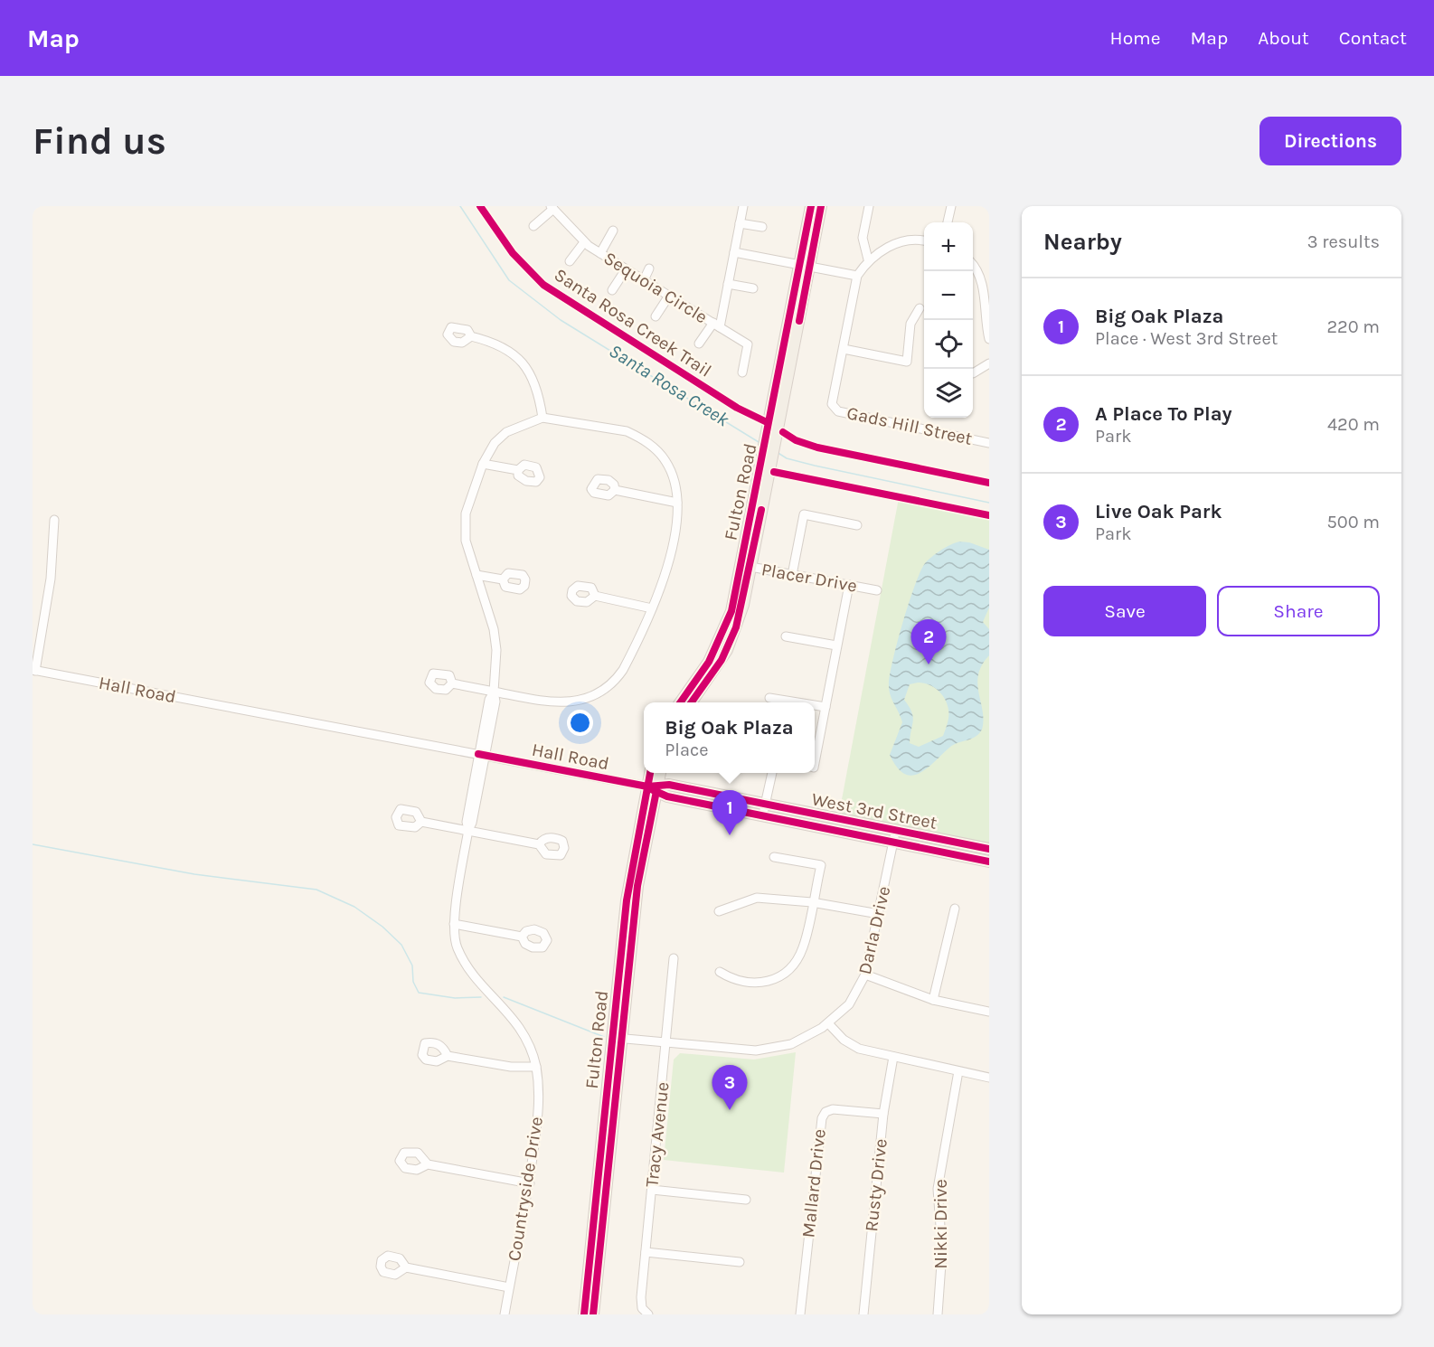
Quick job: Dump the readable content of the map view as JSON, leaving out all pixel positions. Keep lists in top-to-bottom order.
{
  "streets": {
    "main road": ["Fulton Road", "West 3rd Street"],
    "street": [
      "Sequoia Circle",
      "Gads Hill Street",
      "Placer Drive",
      "Hall Road",
      "Darla Drive",
      "Tracy Avenue",
      "Mallard Drive",
      "Rusty Drive",
      "Countryside Drive",
      "Nikki Drive"
    ],
    "cycle path": ["Santa Rosa Creek Trail"]
  },
  "crossings": [
    ["Fulton Road", "Placer Drive"],
    ["Fulton Road", "Hall Road"],
    ["Fulton Road", "West 3rd Street"],
    ["Fulton Road", "Darla Drive"],
    ["Hall Road", "West 3rd Street"],
    ["Hall Road", "Countryside Drive"],
    ["West 3rd Street", "Darla Drive"],
    ["Darla Drive", "Tracy Avenue"],
    ["Mallard Drive", "Rusty Drive"]
  ],
  "water": ["Santa Rosa Creek"],
  "page": {
    "header": "Map",
    "nav": [
      "Home",
      "Map",
      "About",
      "Contact"
    ],
    "buttons": [
      "Directions",
      ["Save", "Share"]
    ],
    "title": "Find us",
    "heading": ["Nearby", "3 results"],
    "map_buttons": ["+", "−"],
    "list": [
      {
        "mark": "1",
        "name": "Big Oak Plaza",
        "note": "Place · West 3rd Street",
        "value": "220 m"
      },
      {
        "mark": "2",
        "name": "A Place To Play",
        "note": "Park",
        "value": "420 m"
      },
      {
        "mark": "3",
        "name": "Live Oak Park",
        "note": "Park",
        "value": "500 m"
      }
    ],
    "pins": ["2", "1", "3"],
    "popup": ["Big Oak Plaza", "Place"]
  }
}
